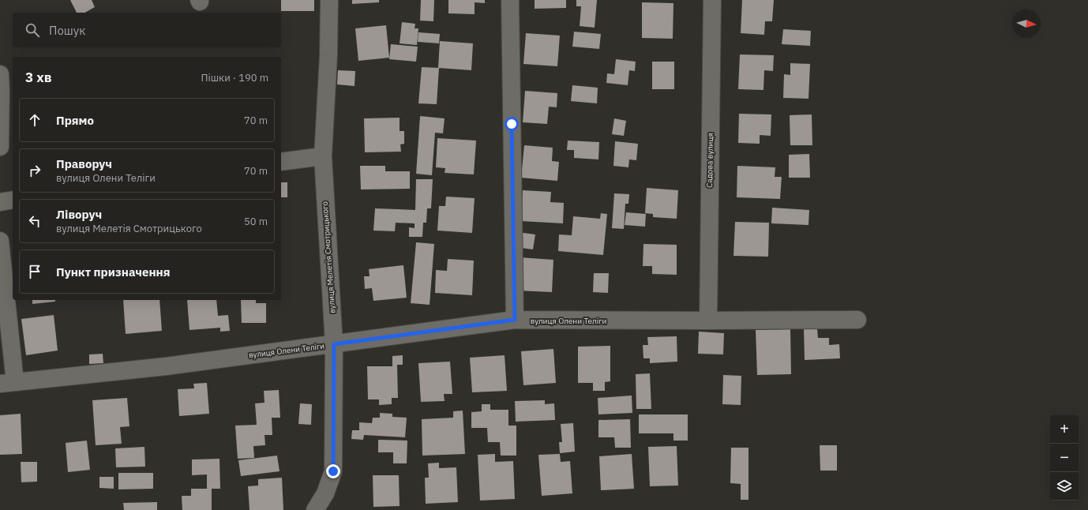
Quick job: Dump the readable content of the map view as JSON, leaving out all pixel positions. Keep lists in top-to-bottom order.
{
  "streets": {
    "street": ["Садова вулиця", "вулиця Мелетія Смотрицького", "вулиця Олени Теліги"]
  },
  "crossings": [
    ["Садова вулиця", "вулиця Олени Теліги"],
    ["вулиця Мелетія Смотрицького", "вулиця Олени Теліги"]
  ],
  "north": "right",
  "page": {
    "search": "Пошук",
    "heading": ["3 хв", "Пішки · 190 m"],
    "list": [
      ["Прямо", "70 m"],
      ["Праворуч", "вулиця Олени Теліги", "70 m"],
      ["Ліворуч", "вулиця Мелетія Смотрицького", "50 m"],
      "Пункт призначення"
    ],
    "map_buttons": ["+", "−"]
  }
}
